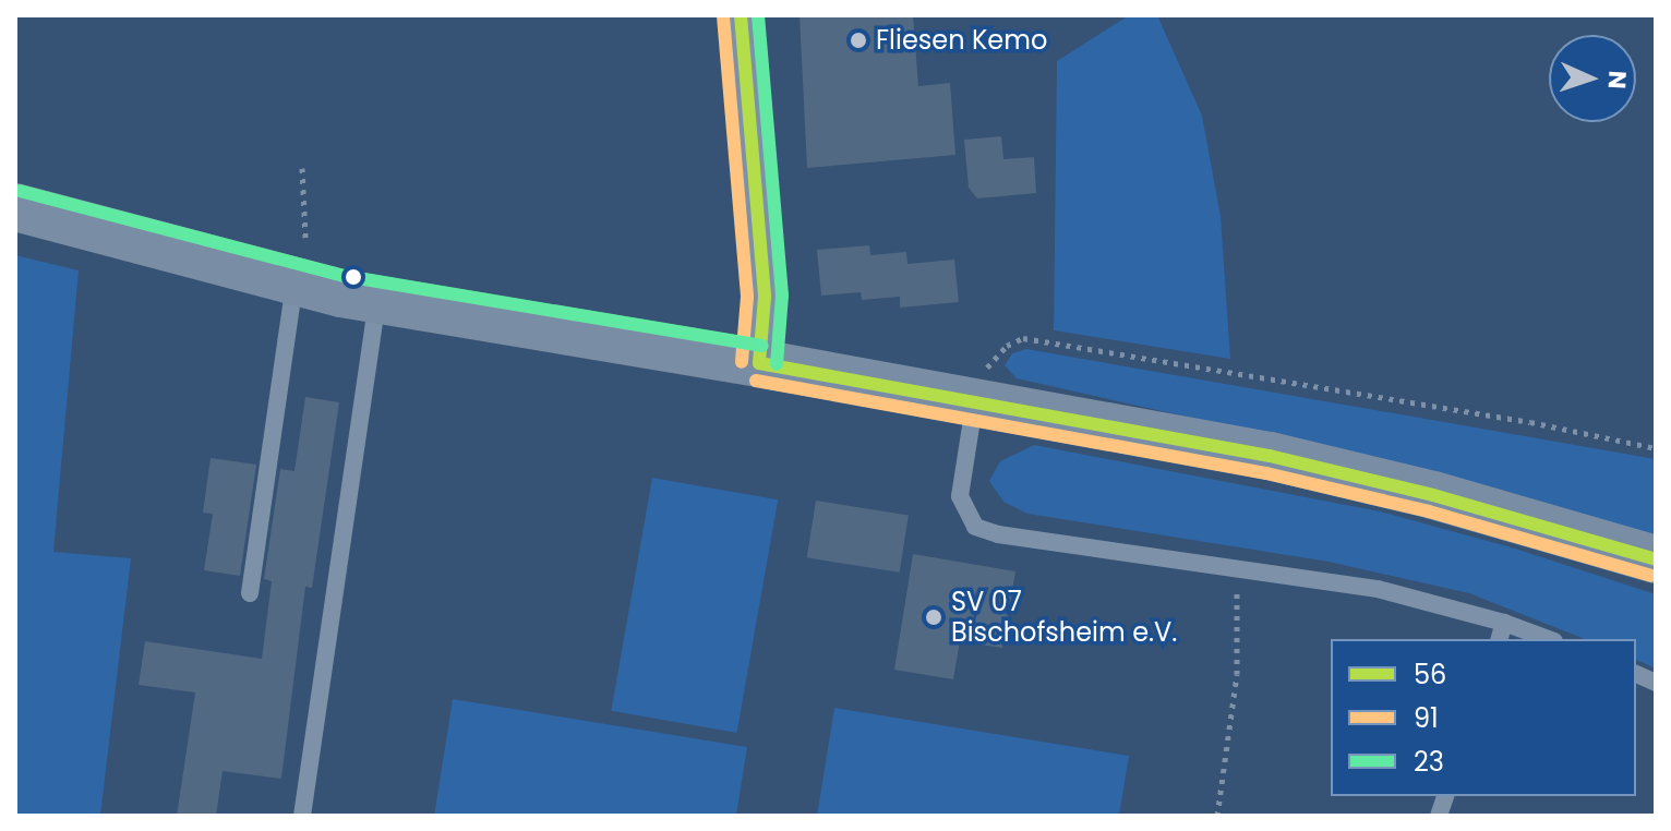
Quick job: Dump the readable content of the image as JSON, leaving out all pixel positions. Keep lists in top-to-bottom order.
{
  "places": ["Fliesen Kemo", "SV 07 Bischofsheim e.V."],
  "lines": ["transit line 56", "transit line 23", "transit line 91"],
  "legend": ["56", "91", "23"],
  "north": "right"
}
